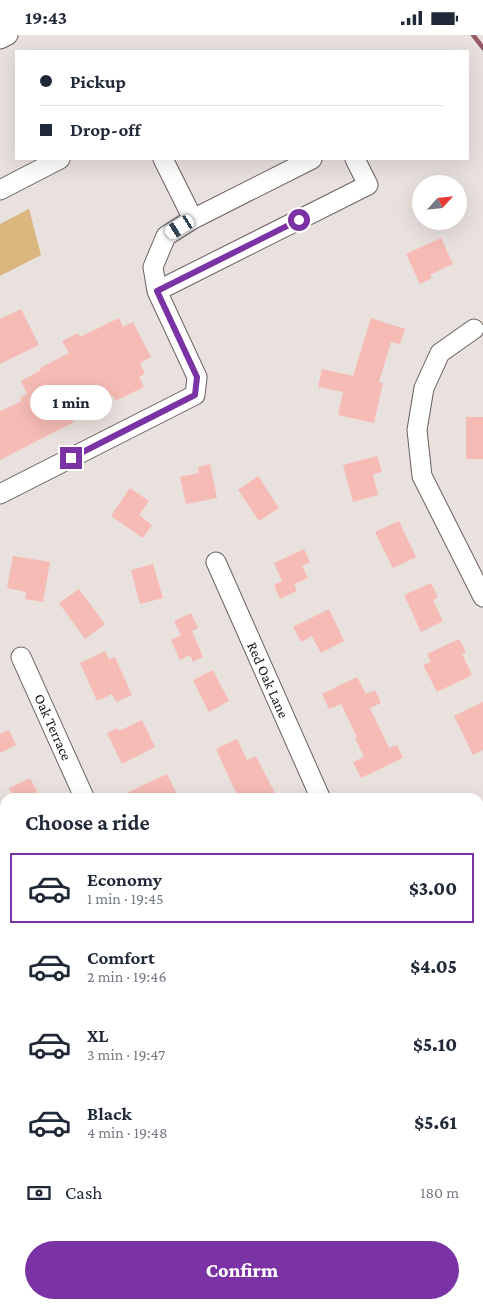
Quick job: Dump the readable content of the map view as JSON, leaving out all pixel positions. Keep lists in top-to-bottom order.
{
  "streets": {
    "street": ["Red Oak Lane", "Oak Terrace"]
  },
  "north": "top right",
  "page": {
    "status": "19:43",
    "banner": ["Pickup", "Drop-off"],
    "bubble": "1 min",
    "heading": "Choose a ride",
    "list": [
      {
        "name": "Economy",
        "note": "1 min · 19:45",
        "value": "$3.00"
      },
      {
        "name": "Comfort",
        "note": "2 min · 19:46",
        "value": "$4.05"
      },
      {
        "name": "XL",
        "note": "3 min · 19:47",
        "value": "$5.10"
      },
      {
        "name": "Black",
        "note": "4 min · 19:48",
        "value": "$5.61"
      }
    ],
    "pay": ["Cash", "180 m"],
    "buttons": "Confirm"
  }
}
